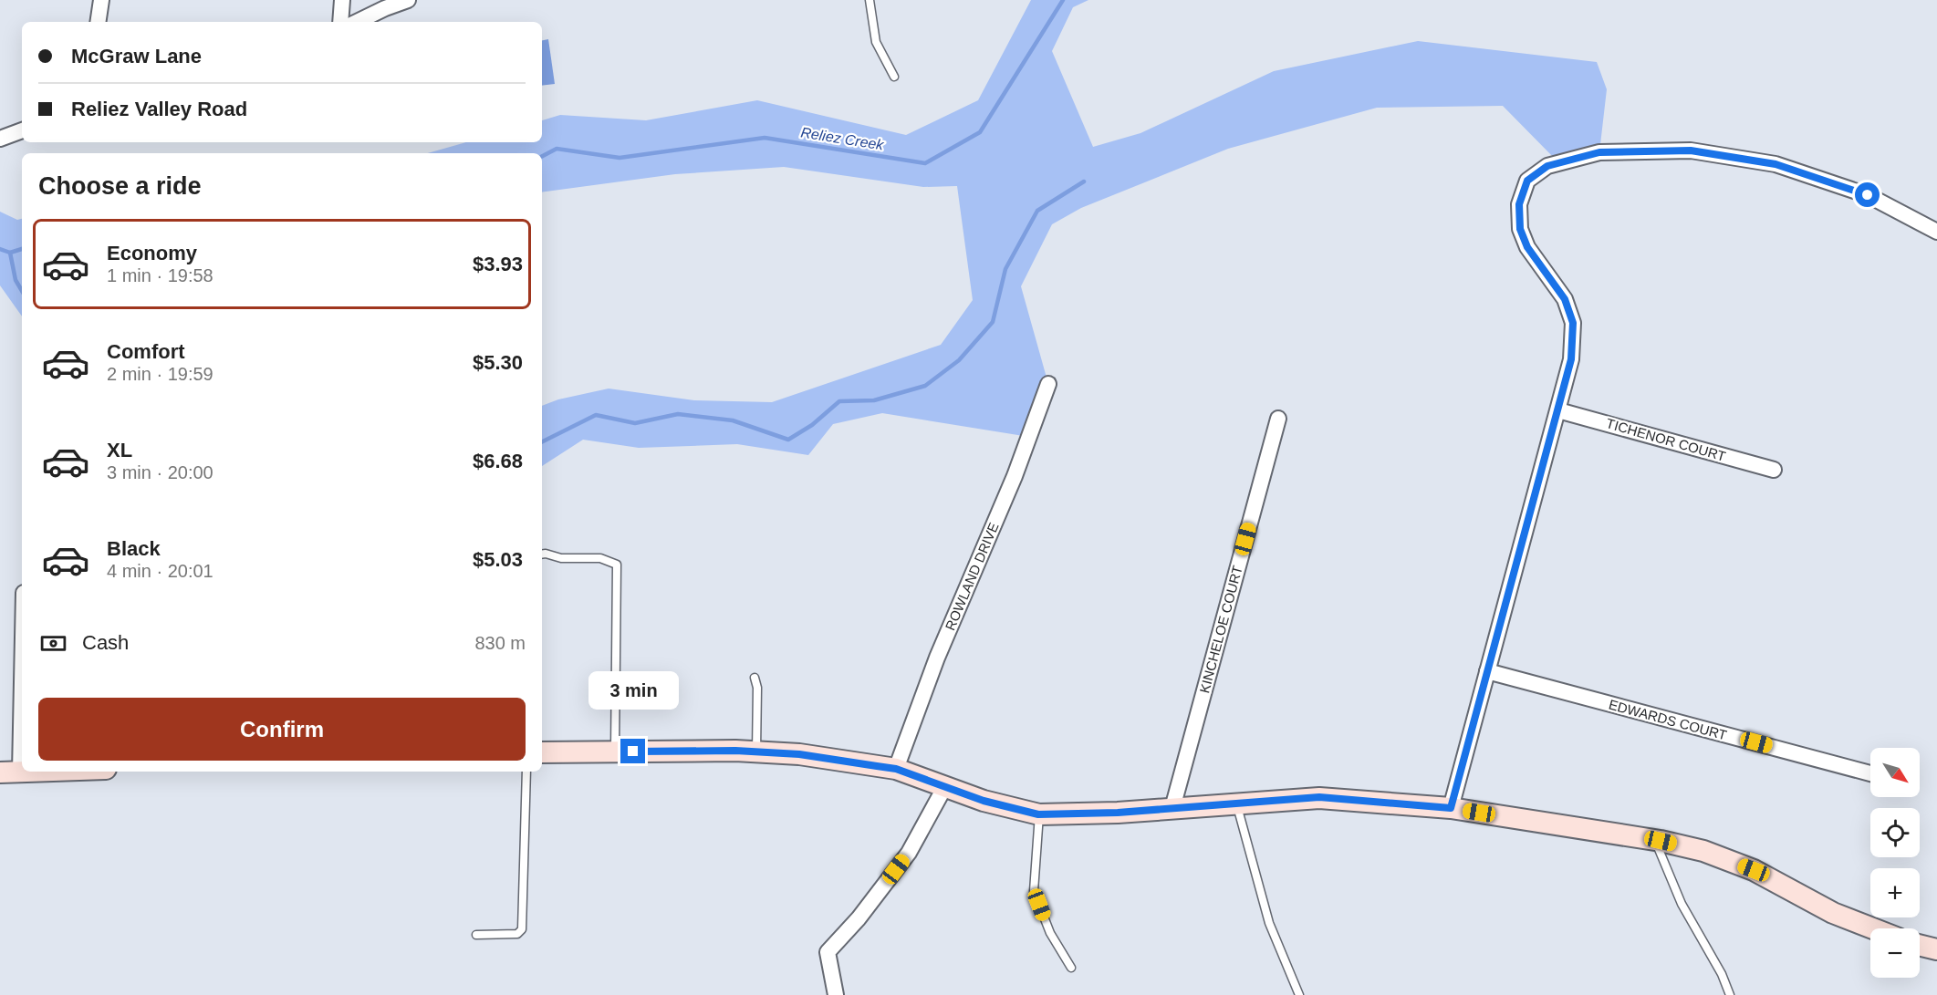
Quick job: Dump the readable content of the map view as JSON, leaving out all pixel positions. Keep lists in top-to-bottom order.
{
  "streets": {
    "street": [
      "TICHENOR COURT",
      "ROWLAND DRIVE",
      "KINCHELOE COURT",
      "EDWARDS COURT"
    ]
  },
  "water": ["Reliez Creek"],
  "north": "bottom right",
  "page": {
    "banner": ["McGraw Lane", "Reliez Valley Road"],
    "heading": "Choose a ride",
    "list": [
      {
        "name": "Economy",
        "note": "1 min · 19:58",
        "value": "$3.93"
      },
      {
        "name": "Comfort",
        "note": "2 min · 19:59",
        "value": "$5.30"
      },
      {
        "name": "XL",
        "note": "3 min · 20:00",
        "value": "$6.68"
      },
      {
        "name": "Black",
        "note": "4 min · 20:01",
        "value": "$5.03"
      }
    ],
    "pay": ["Cash", "830 m"],
    "bubble": "3 min",
    "buttons": "Confirm",
    "map_buttons": ["+", "−"]
  }
}
